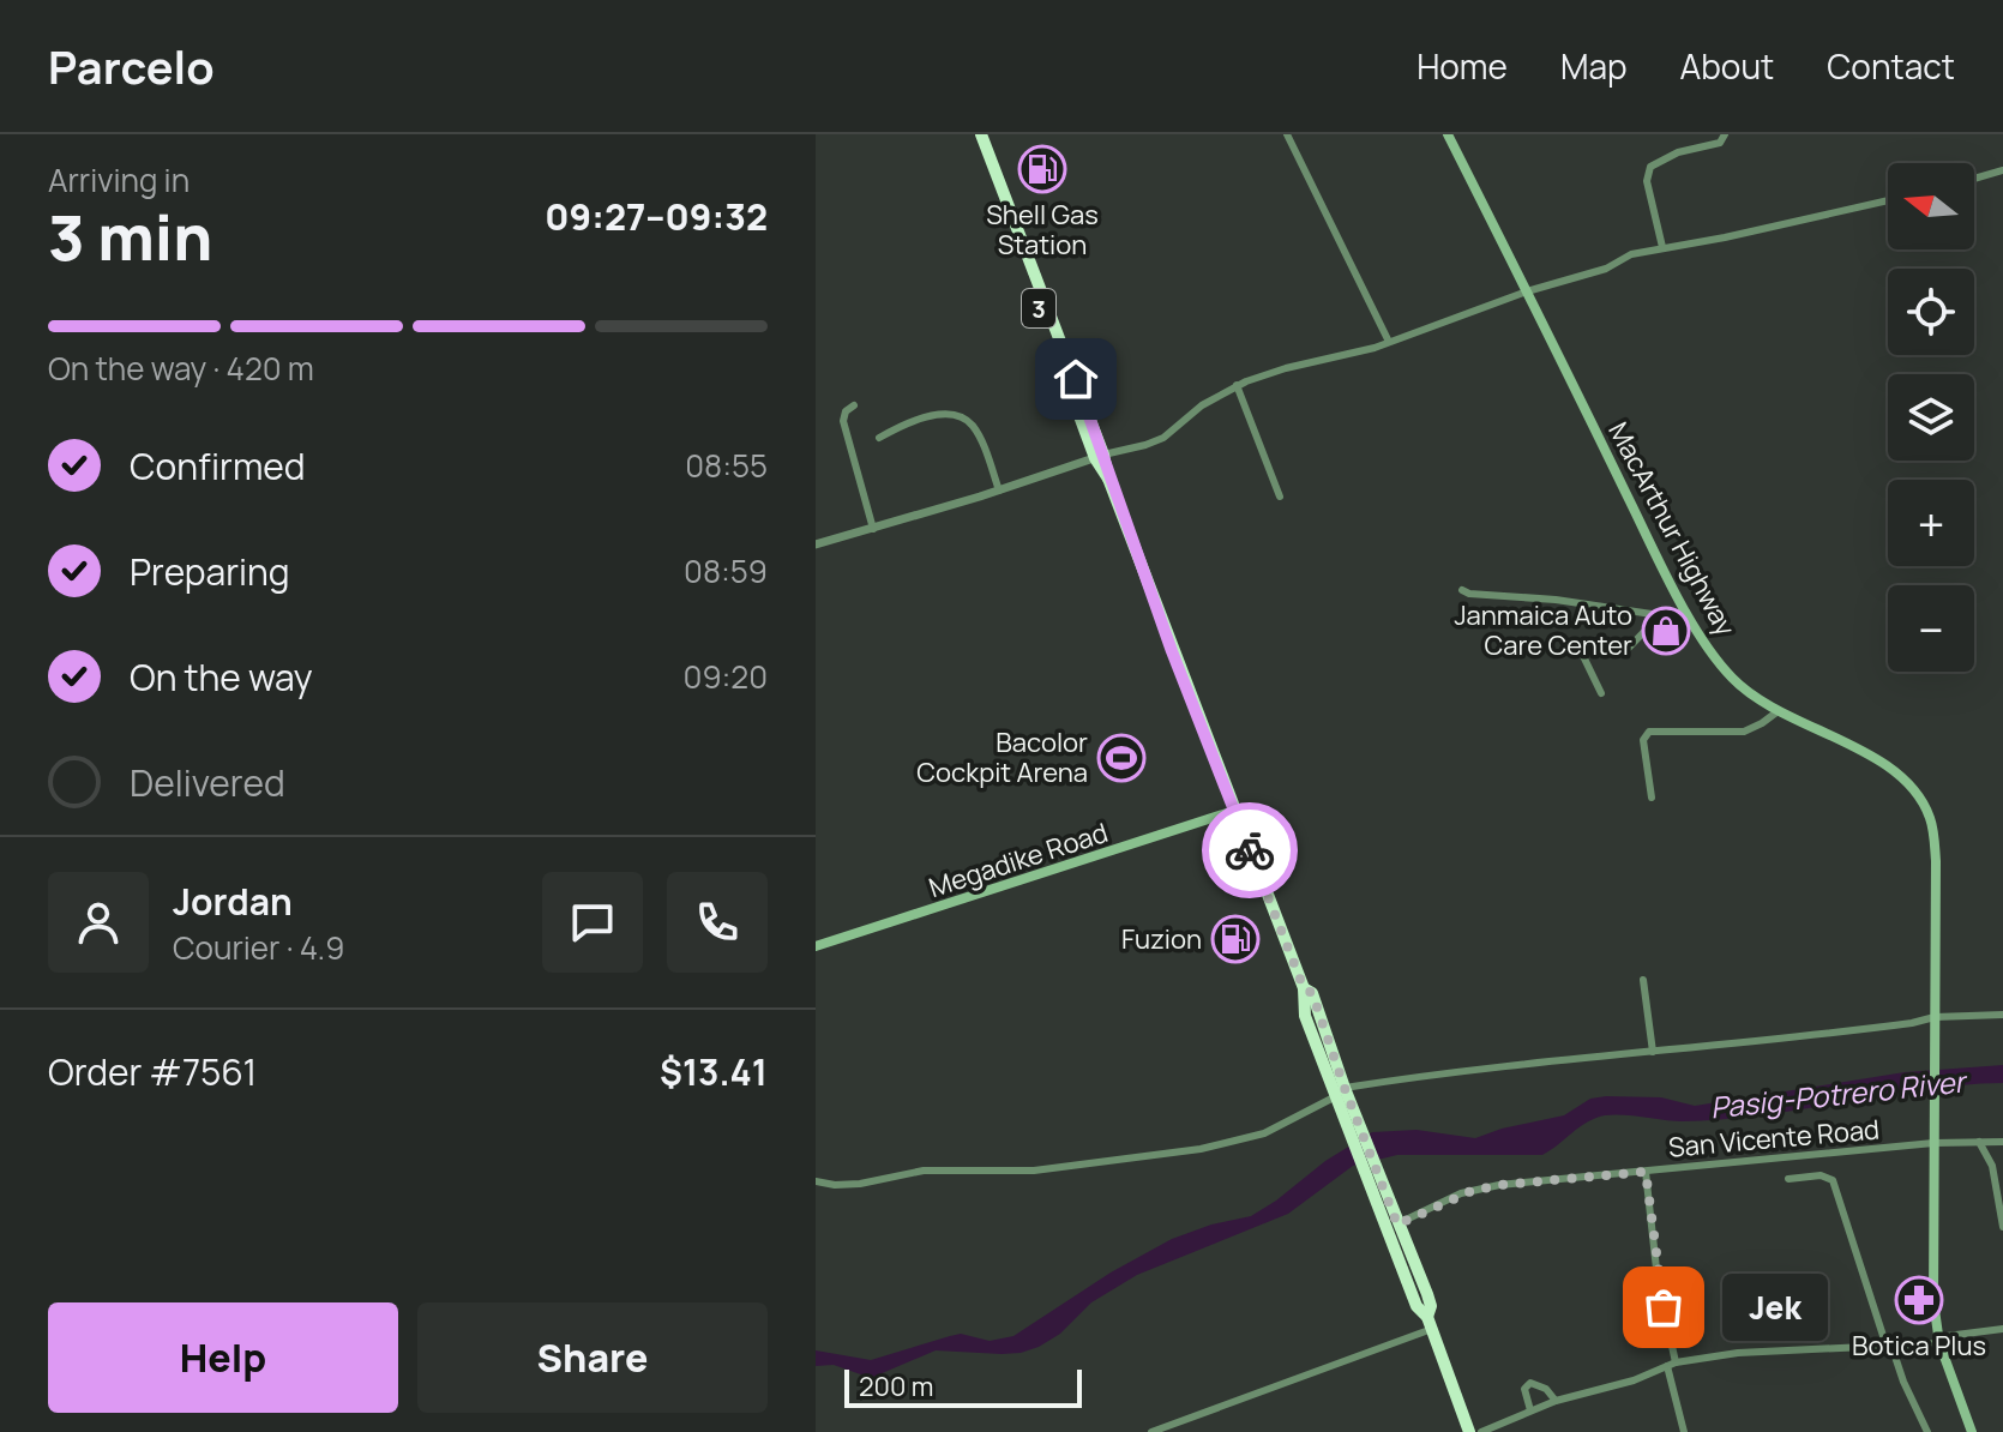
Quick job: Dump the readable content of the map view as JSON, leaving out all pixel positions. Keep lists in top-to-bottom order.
{
  "streets": {
    "highway": ["3"],
    "main road": ["MacArthur Highway", "Megadike Road"],
    "street": ["San Vicente Road"]
  },
  "crossings": [
    ["3", "Megadike Road"],
    ["3", "San Vicente Road"],
    ["MacArthur Highway", "San Vicente Road"]
  ],
  "water": ["Pasig-Potrero River"],
  "places": {
    "fuel station": ["Shell Gas Station", "Fuzion"],
    "shop": ["Janmaica Auto Care Center"],
    "sports": ["Bacolor Cockpit Arena"],
    "pharmacy": ["Botica Plus"],
    "other": ["Jek"]
  },
  "scale_bar": "200 m",
  "north": "left",
  "page": {
    "header": "Parcelo",
    "nav": [
      "Home",
      "Map",
      "About",
      "Contact"
    ],
    "heading": ["3 min", "Arriving in", "09:27–09:32"],
    "panel": [
      "Jordan",
      "Courier · 4.9",
      "Order #7561",
      "$13.41"
    ],
    "map_buttons": ["+", "−"],
    "bar": "On the way · 420 m",
    "list": [
      ["Confirmed", "08:55"],
      ["Preparing", "08:59"],
      ["On the way", "09:20"],
      "Delivered"
    ],
    "bubble": "Jek",
    "buttons": ["Help", "Share"],
    "scale": "200 m"
  }
}
